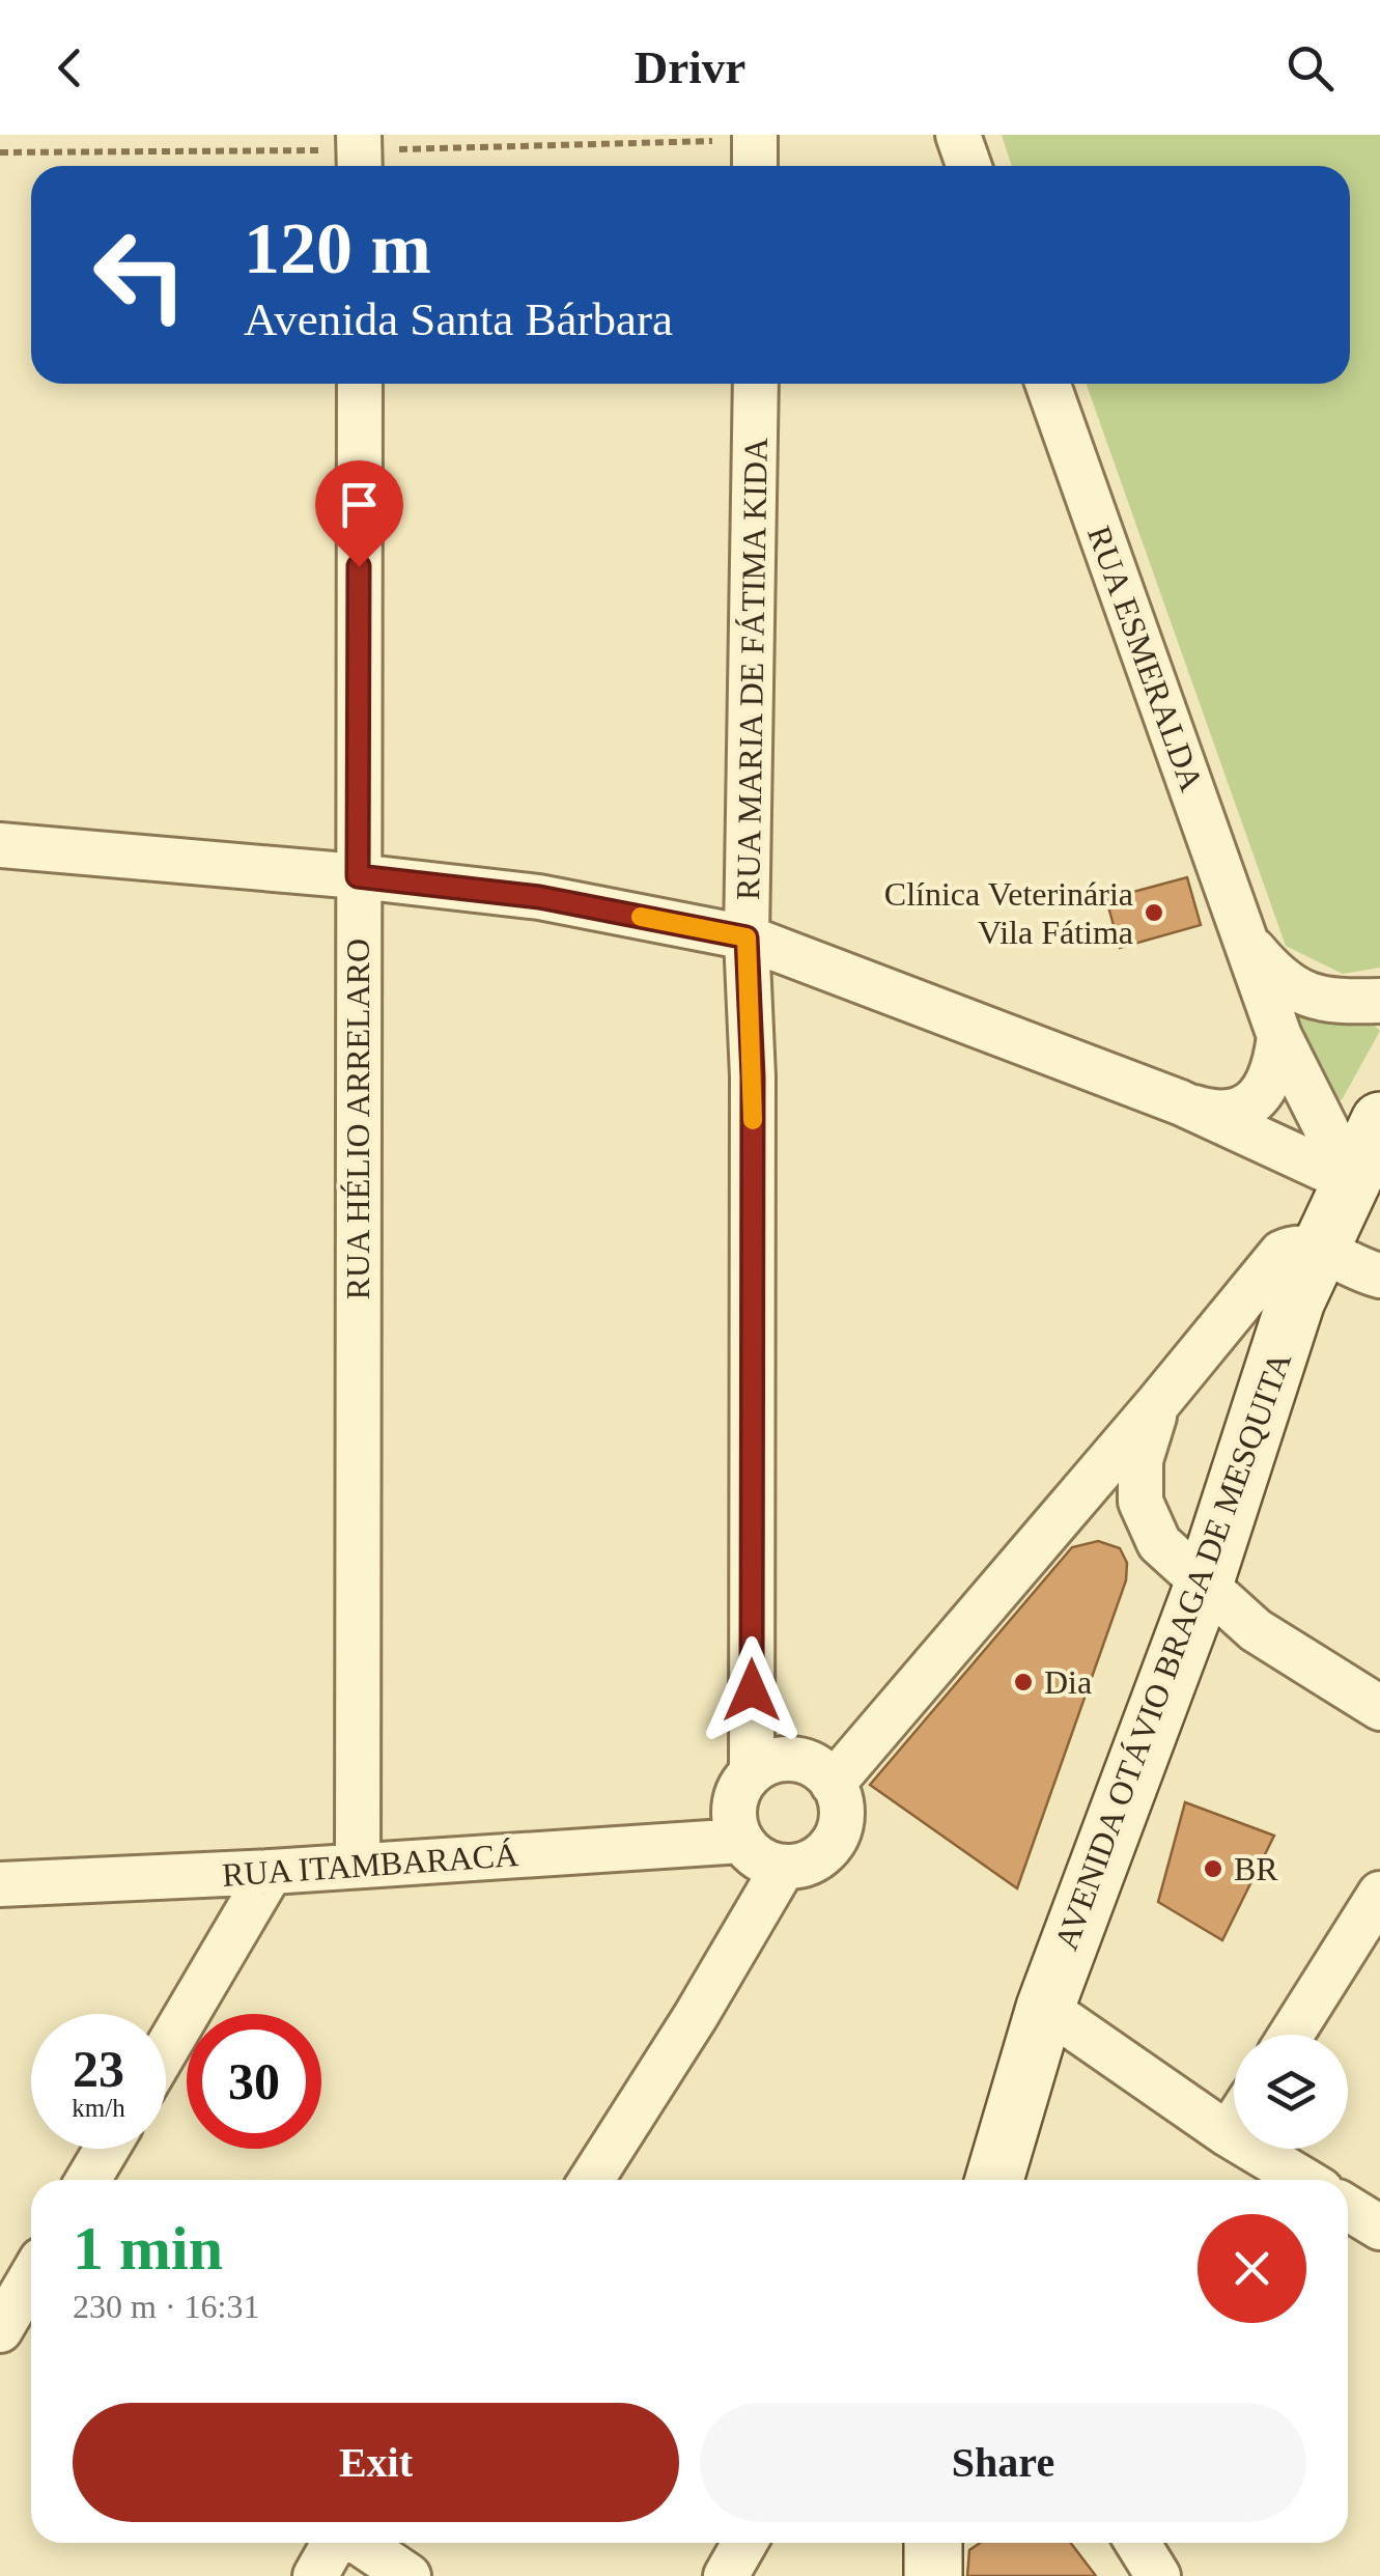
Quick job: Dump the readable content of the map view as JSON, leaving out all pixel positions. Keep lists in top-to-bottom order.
{
  "streets": {
    "main road": ["AVENIDA OTÁVIO BRAGA DE MESQUITA"],
    "street": [
      "RUA ESMERALDA",
      "RUA MARIA DE FÁTIMA KIDA",
      "RUA HÉLIO ARRELARO",
      "RUA ITAMBARACÁ"
    ]
  },
  "crossings": [
    ["RUA ESMERALDA", "AVENIDA OTÁVIO BRAGA DE MESQUITA"],
    ["RUA MARIA DE FÁTIMA KIDA", "RUA ITAMBARACÁ"],
    ["RUA HÉLIO ARRELARO", "RUA ITAMBARACÁ"]
  ],
  "places": ["Clínica Veterinária Vila Fátima", "Dia", "BR"],
  "page": {
    "header": "Drivr",
    "turn": ["120 m", "Avenida Santa Bárbara"],
    "speed": "23 km/h",
    "limit": "30",
    "heading": ["1 min", "230 m · 16:31"],
    "buttons": ["Exit", "Share"]
  }
}
